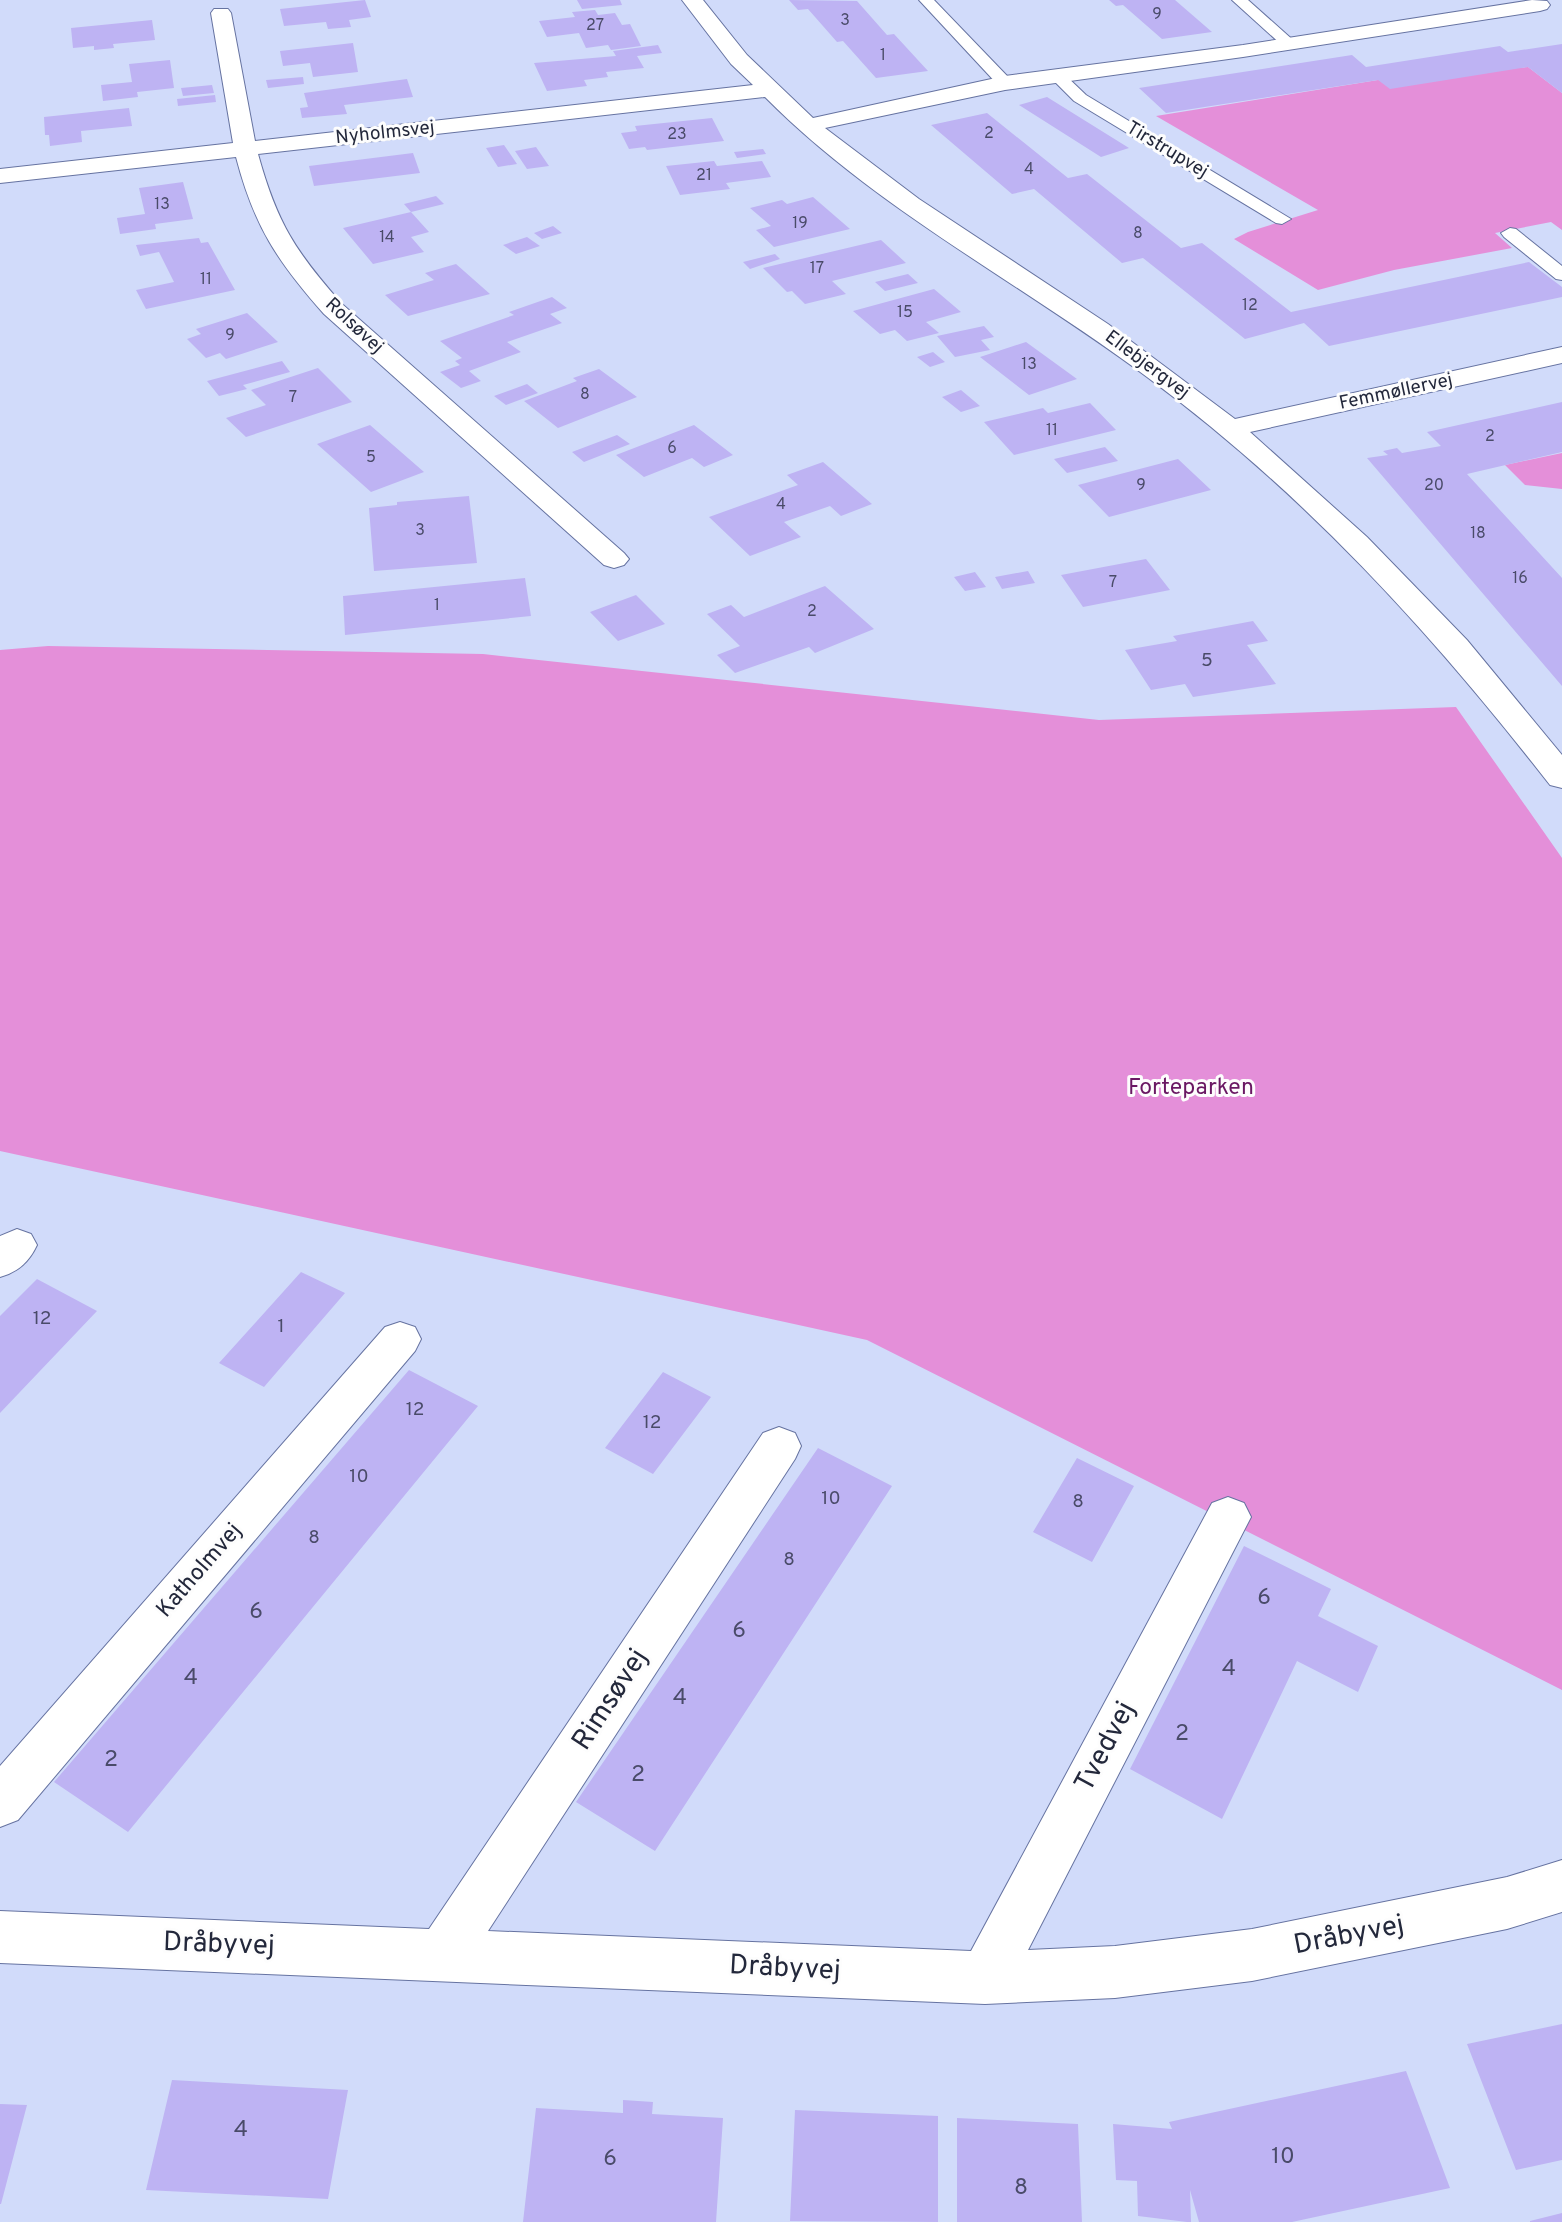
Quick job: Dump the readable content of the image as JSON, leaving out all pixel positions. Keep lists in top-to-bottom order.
{
  "streets": {
    "street": [
      "Nyholmsvej",
      "Rolsøvej",
      "Ellebjergvej",
      "Femmøllervej",
      "Katholmvej",
      "Rimsøvej",
      "Tvedvej",
      "Dråbyvej"
    ],
    "lane": ["Tirstrupvej"]
  },
  "crossings": [
    ["Nyholmsvej", "Rolsøvej"],
    ["Nyholmsvej", "Ellebjergvej"],
    ["Ellebjergvej", "Femmøllervej"],
    ["Rimsøvej", "Dråbyvej"],
    ["Tvedvej", "Dråbyvej"]
  ],
  "parks": ["Forteparken"],
  "house_numbers": [
    "9",
    "3",
    "27",
    "1",
    "2",
    "23",
    "4",
    "21",
    "13",
    "19",
    "8",
    "14",
    "17",
    "11",
    "12",
    "15",
    "9",
    "13",
    "8",
    "7",
    "11",
    "2",
    "6",
    "5",
    "9",
    "20",
    "4",
    "3",
    "18",
    "16",
    "7",
    "1",
    "2",
    "5",
    "12",
    "1",
    "12",
    "12",
    "10",
    "10",
    "8",
    "8",
    "8",
    "6",
    "6",
    "6",
    "4",
    "4",
    "4",
    "2",
    "2",
    "2",
    "4",
    "10",
    "6",
    "8"
  ]
}
